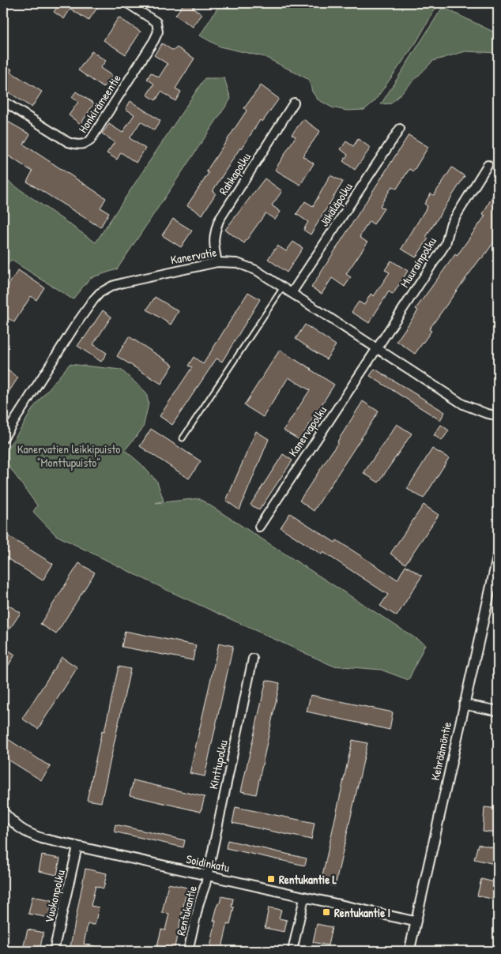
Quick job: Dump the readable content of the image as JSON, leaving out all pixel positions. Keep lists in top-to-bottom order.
{
  "streets": {
    "street": [
      "Honkirämeentie",
      "Rahkapolku",
      "Jäkäläpolku",
      "Kanervatie",
      "Muurainpolku",
      "Kanervapolku",
      "Kehräämöntie",
      "Kinttupolku",
      "Soidinkatu",
      "Vuokonpolku",
      "Rentukantie"
    ]
  },
  "crossings": [
    ["Rahkapolku", "Kanervatie"],
    ["Jäkäläpolku", "Kanervatie"],
    ["Kanervatie", "Muurainpolku"],
    ["Kanervatie", "Kanervapolku"],
    ["Muurainpolku", "Kanervapolku"],
    ["Kehräämöntie", "Soidinkatu"],
    ["Kinttupolku", "Soidinkatu"],
    ["Kinttupolku", "Rentukantie"],
    ["Soidinkatu", "Vuokonpolku"],
    ["Soidinkatu", "Rentukantie"]
  ],
  "parks": ["Kanervatien leikkipuisto \"Monttupuisto\""],
  "places": {
    "transit": ["Rentukantie L", "Rentukantie I"]
  }
}
